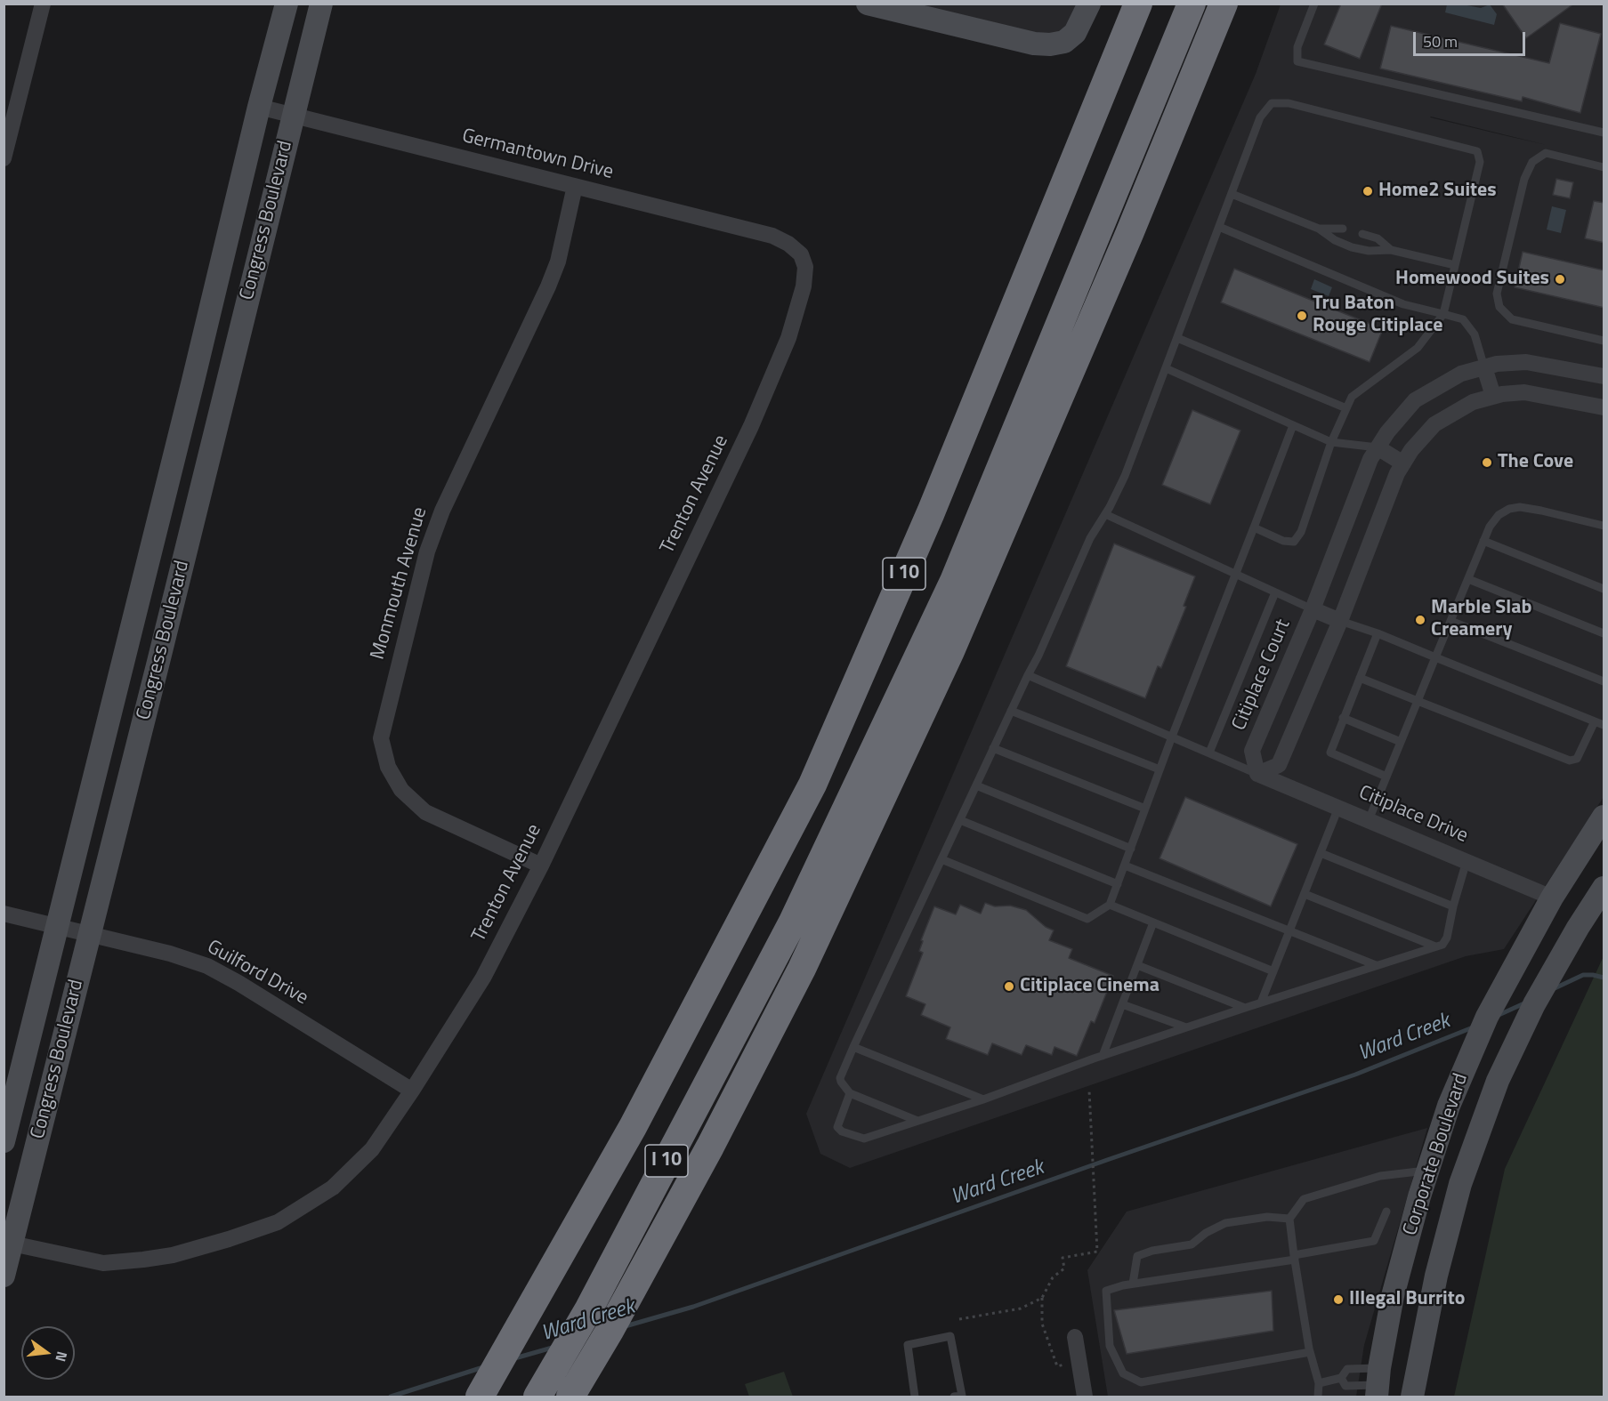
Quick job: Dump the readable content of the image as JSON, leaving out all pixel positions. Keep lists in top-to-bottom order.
{
  "streets": {
    "highway": ["I 10"],
    "street": [
      "Germantown Drive",
      "Congress Boulevard",
      "Trenton Avenue",
      "Monmouth Avenue",
      "Citiplace Court",
      "Citiplace Drive",
      "Guilford Drive",
      "Corporate Boulevard"
    ]
  },
  "crossings": [
    ["Germantown Drive", "Congress Boulevard"],
    ["Germantown Drive", "Trenton Avenue"],
    ["Germantown Drive", "Monmouth Avenue"],
    ["Congress Boulevard", "Trenton Avenue"],
    ["Congress Boulevard", "Guilford Drive"],
    ["Trenton Avenue", "Monmouth Avenue"],
    ["Trenton Avenue", "Guilford Drive"],
    ["Citiplace Court", "Citiplace Drive"],
    ["Citiplace Drive", "Corporate Boulevard"]
  ],
  "water": ["Ward Creek"],
  "places": [
    "Home2 Suites",
    "Homewood Suites",
    "Tru Baton Rouge Citiplace",
    "The Cove",
    "Marble Slab Creamery",
    "Citiplace Cinema",
    "Illegal Burrito"
  ],
  "scale_bar": "50 m",
  "north": "right"
}
